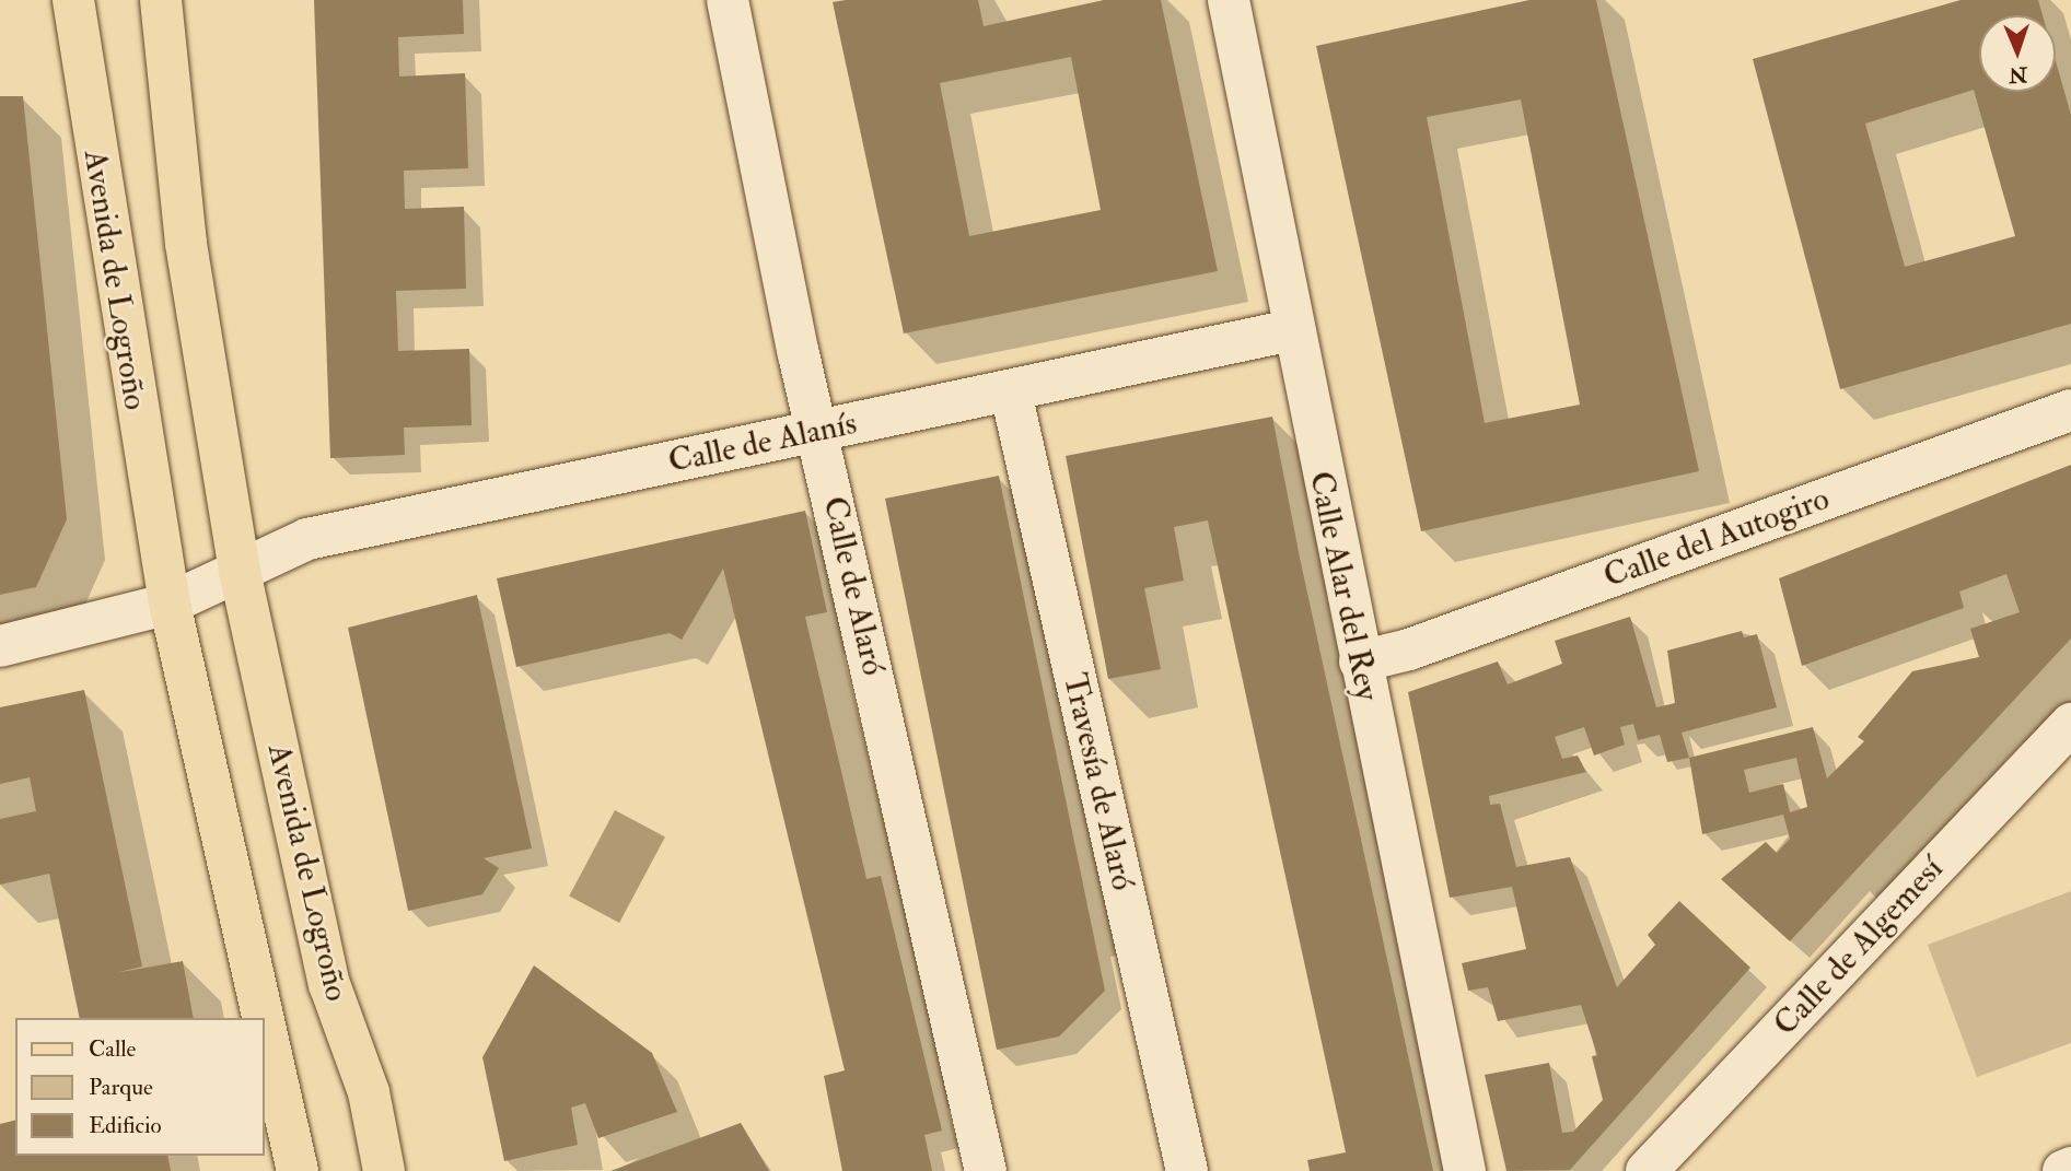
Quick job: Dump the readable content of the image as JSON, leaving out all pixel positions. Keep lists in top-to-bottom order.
{
  "streets": {
    "main road": ["Avenida de Logroño"],
    "street": [
      "Calle de Alanís",
      "Calle del Autogiro",
      "Calle de Alaró",
      "Calle Alar del Rey",
      "Travesía de Alaró",
      "Calle de Algemesí"
    ]
  },
  "crossings": [
    ["Avenida de Logroño", "Calle de Alanís"],
    ["Calle de Alanís", "Calle de Alaró"],
    ["Calle de Alanís", "Calle Alar del Rey"],
    ["Calle de Alanís", "Travesía de Alaró"],
    ["Calle del Autogiro", "Calle Alar del Rey"]
  ],
  "legend": ["Calle", "Parque", "Edificio"],
  "north": "bottom"
}
